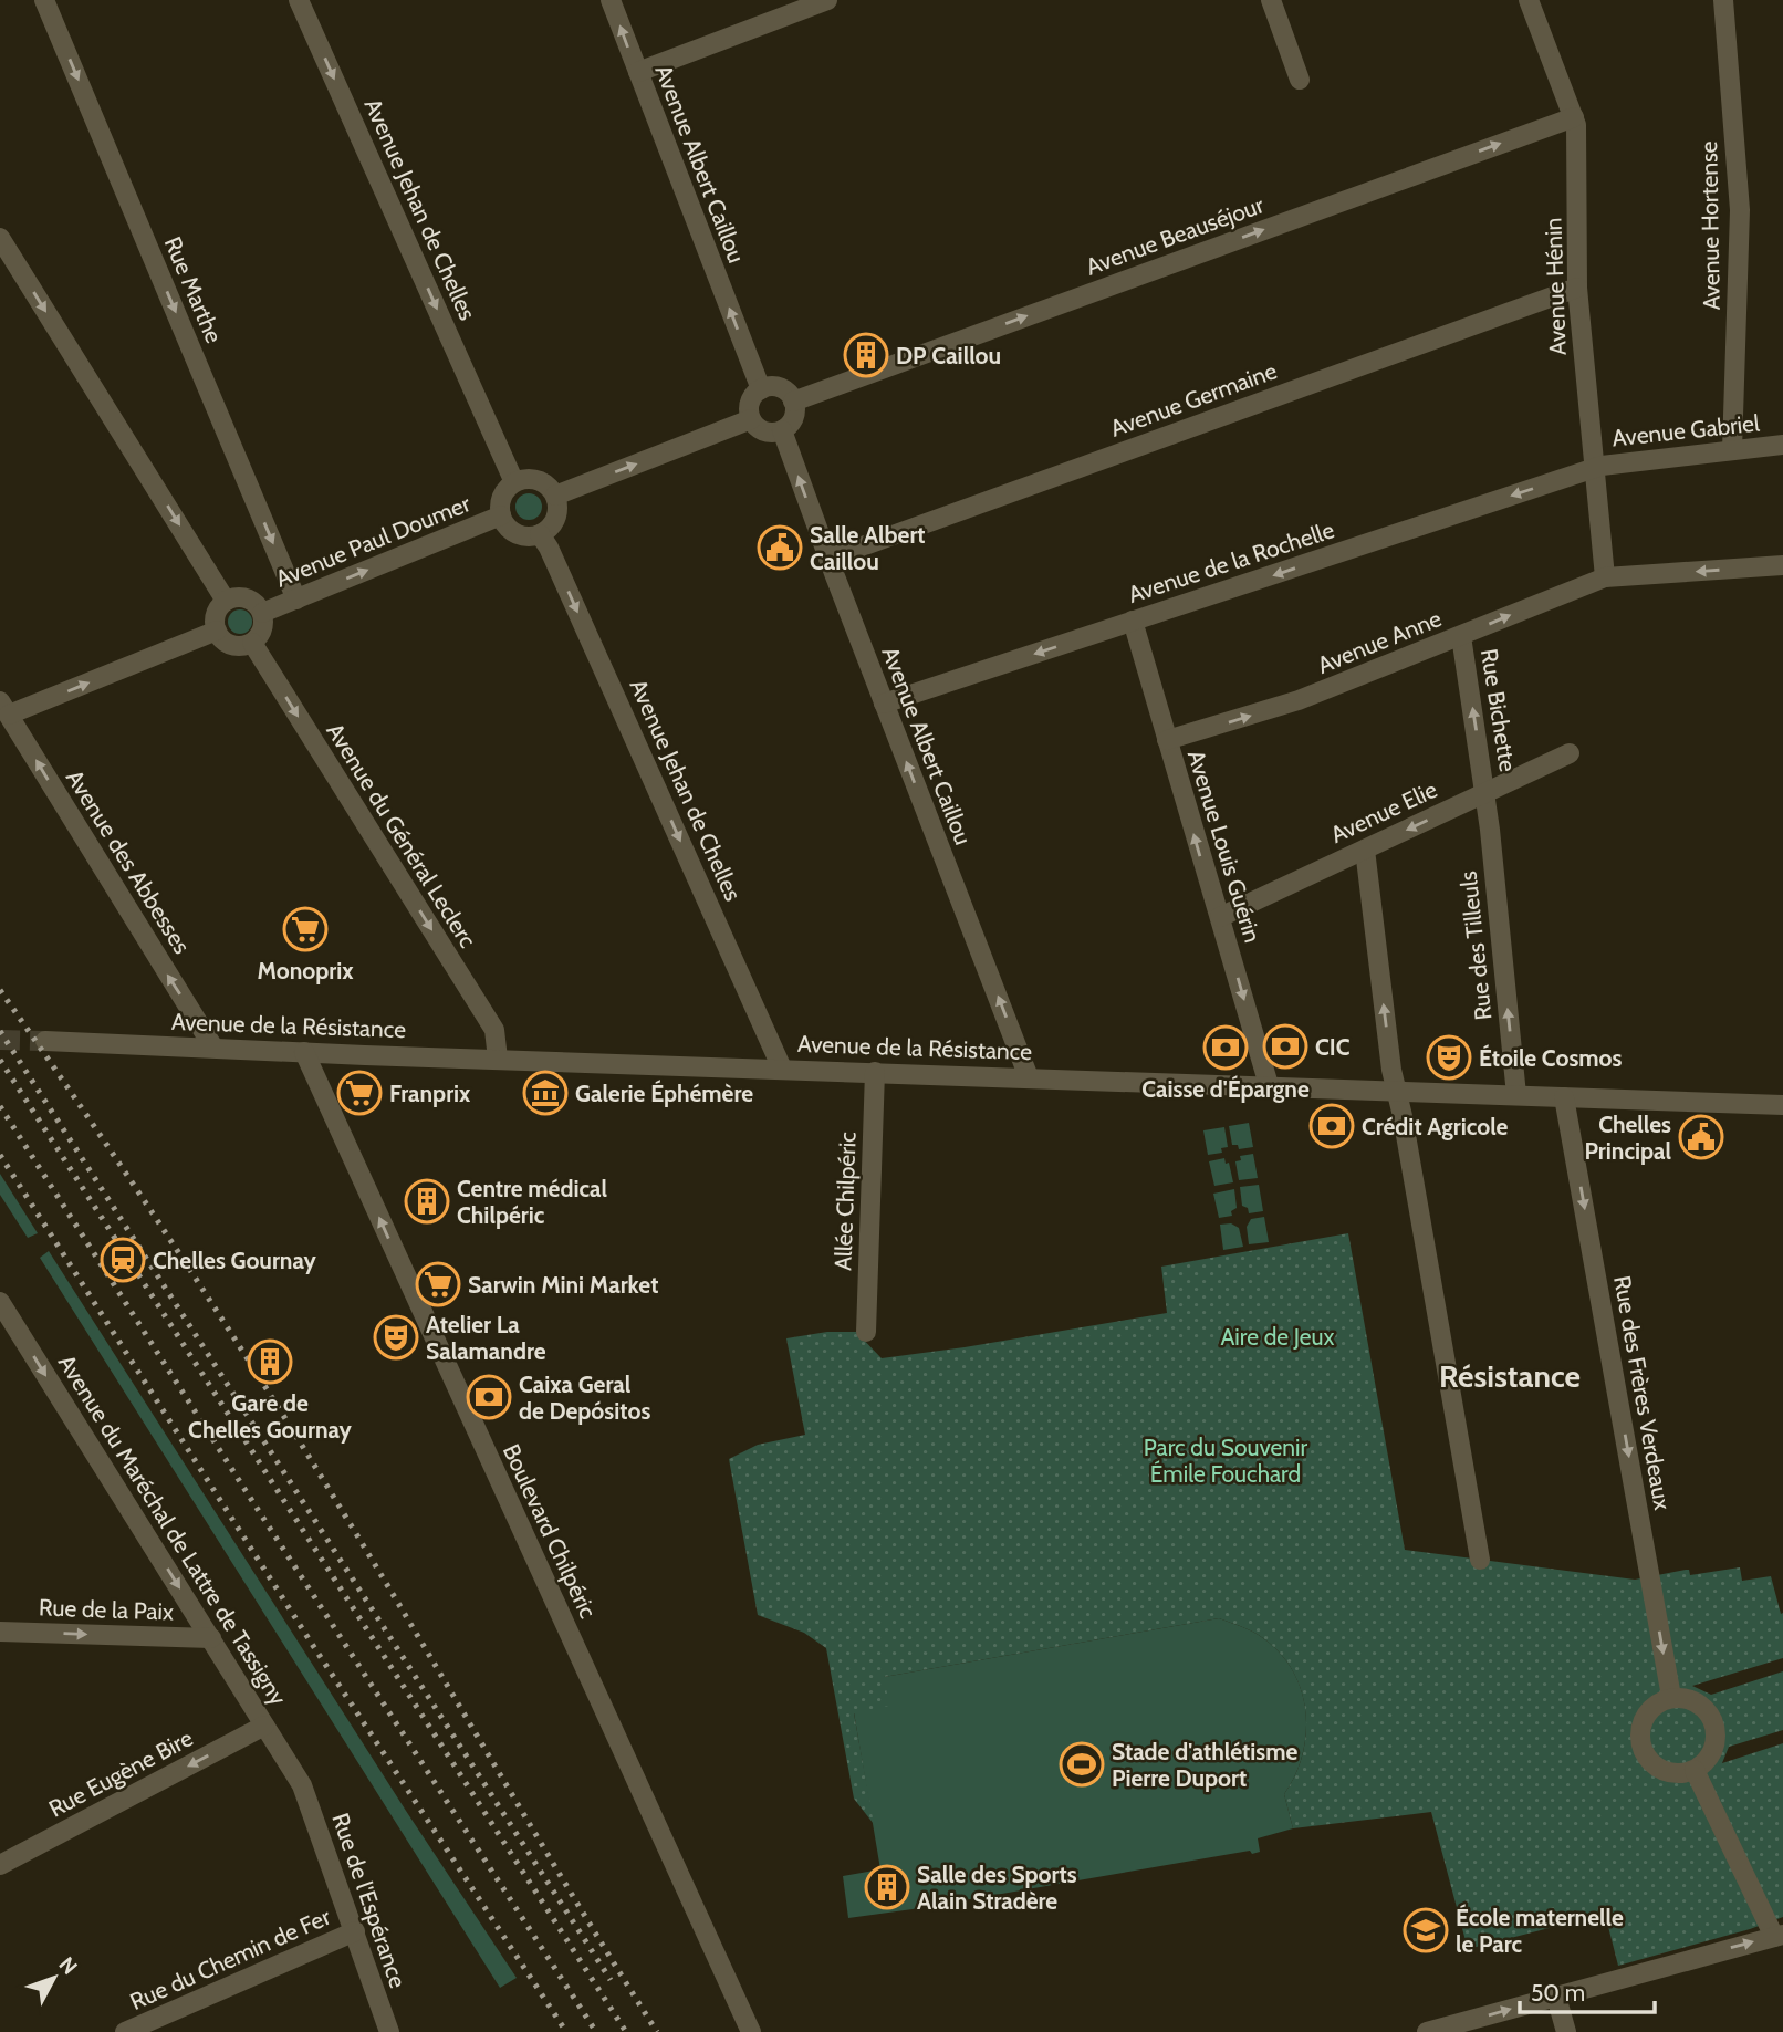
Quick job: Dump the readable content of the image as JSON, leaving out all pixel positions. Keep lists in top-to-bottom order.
{
  "streets": {
    "street": [
      "Avenue Albert Caillou",
      "Avenue Jehan de Chelles",
      "Avenue Hortense",
      "Avenue Beauséjour",
      "Avenue Hénin",
      "Rue Marthe",
      "Avenue Germaine",
      "Avenue Gabriel",
      "Avenue Paul Doumer",
      "Avenue de la Rochelle",
      "Avenue Anne",
      "Rue Bichette",
      "Avenue Elie",
      "Avenue du Général Leclerc",
      "Avenue Louis Guérin",
      "Avenue des Abbesses",
      "Rue des Tilleuls",
      "Avenue de la Résistance",
      "Allée Chilpéric",
      "Rue des Frères Verdeaux",
      "Avenue du Maréchal de Lattre de Tassigny",
      "Boulevard Chilpéric",
      "Rue de la Paix",
      "Rue Eugène Bire",
      "Rue de l'Espérance",
      "Rue du Chemin de Fer"
    ]
  },
  "crossings": [
    ["Avenue Albert Caillou", "Avenue Beauséjour"],
    ["Avenue Albert Caillou", "Avenue Germaine"],
    ["Avenue Albert Caillou", "Avenue de la Rochelle"],
    ["Avenue Albert Caillou", "Avenue de la Résistance"],
    ["Avenue Jehan de Chelles", "Avenue Paul Doumer"],
    ["Avenue Jehan de Chelles", "Avenue de la Résistance"],
    ["Avenue Hortense", "Avenue Gabriel"],
    ["Avenue Beauséjour", "Avenue Hénin"],
    ["Avenue Hénin", "Avenue Germaine"],
    ["Avenue Hénin", "Avenue Gabriel"],
    ["Avenue Hénin", "Avenue de la Rochelle"],
    ["Avenue Hénin", "Avenue Anne"],
    ["Rue Marthe", "Avenue Paul Doumer"],
    ["Avenue Gabriel", "Avenue de la Rochelle"],
    ["Avenue Paul Doumer", "Avenue du Général Leclerc"],
    ["Avenue de la Rochelle", "Avenue Louis Guérin"],
    ["Avenue Anne", "Rue Bichette"],
    ["Avenue Anne", "Avenue Louis Guérin"],
    ["Rue Bichette", "Avenue Elie"],
    ["Rue Bichette", "Rue des Tilleuls"],
    ["Avenue Elie", "Avenue Louis Guérin"],
    ["Avenue Elie", "Rue des Tilleuls"],
    ["Avenue du Général Leclerc", "Avenue de la Résistance"],
    ["Avenue Louis Guérin", "Avenue de la Résistance"],
    ["Avenue des Abbesses", "Avenue de la Résistance"],
    ["Rue des Tilleuls", "Avenue de la Résistance"],
    ["Avenue de la Résistance", "Allée Chilpéric"],
    ["Avenue de la Résistance", "Rue des Frères Verdeaux"],
    ["Avenue de la Résistance", "Boulevard Chilpéric"],
    ["Avenue du Maréchal de Lattre de Tassigny", "Rue de la Paix"],
    ["Avenue du Maréchal de Lattre de Tassigny", "Rue Eugène Bire"],
    ["Avenue du Maréchal de Lattre de Tassigny", "Rue de l'Espérance"],
    ["Rue de l'Espérance", "Rue du Chemin de Fer"]
  ],
  "one_way": [
    "Avenue Albert Caillou",
    "Avenue Jehan de Chelles",
    "Avenue Beauséjour",
    "Avenue Paul Doumer",
    "Avenue de la Rochelle",
    "Rue Bichette",
    "Avenue du Général Leclerc",
    "Avenue des Abbesses",
    "Avenue du Maréchal de Lattre de Tassigny",
    "Boulevard Chilpéric",
    "Rue de la Paix",
    "Rue Eugène Bire"
  ],
  "districts": ["Résistance"],
  "parks": ["Aire de Jeux", "Parc du Souvenir Émile Fouchard"],
  "places": {
    "building": [
      "DP Caillou",
      "Centre médical Chilpéric",
      "Gare de Chelles Gournay",
      "Salle des Sports Alain Stradère"
    ],
    "public building": ["Salle Albert Caillou", "Chelles Principal"],
    "supermarket": ["Monoprix", "Franprix", "Sarwin Mini Market"],
    "bank": [
      "CIC",
      "Caisse d'Épargne",
      "Crédit Agricole",
      "Caixa Geral de Depósitos"
    ],
    "theatre": ["Étoile Cosmos", "Atelier La Salamandre"],
    "museum": ["Galerie Éphémère"],
    "station": ["Chelles Gournay"],
    "sports": ["Stade d'athlétisme Pierre Duport"],
    "school or university": ["École maternelle le Parc"]
  },
  "scale_bar": "50 m",
  "north": "top right"
}
